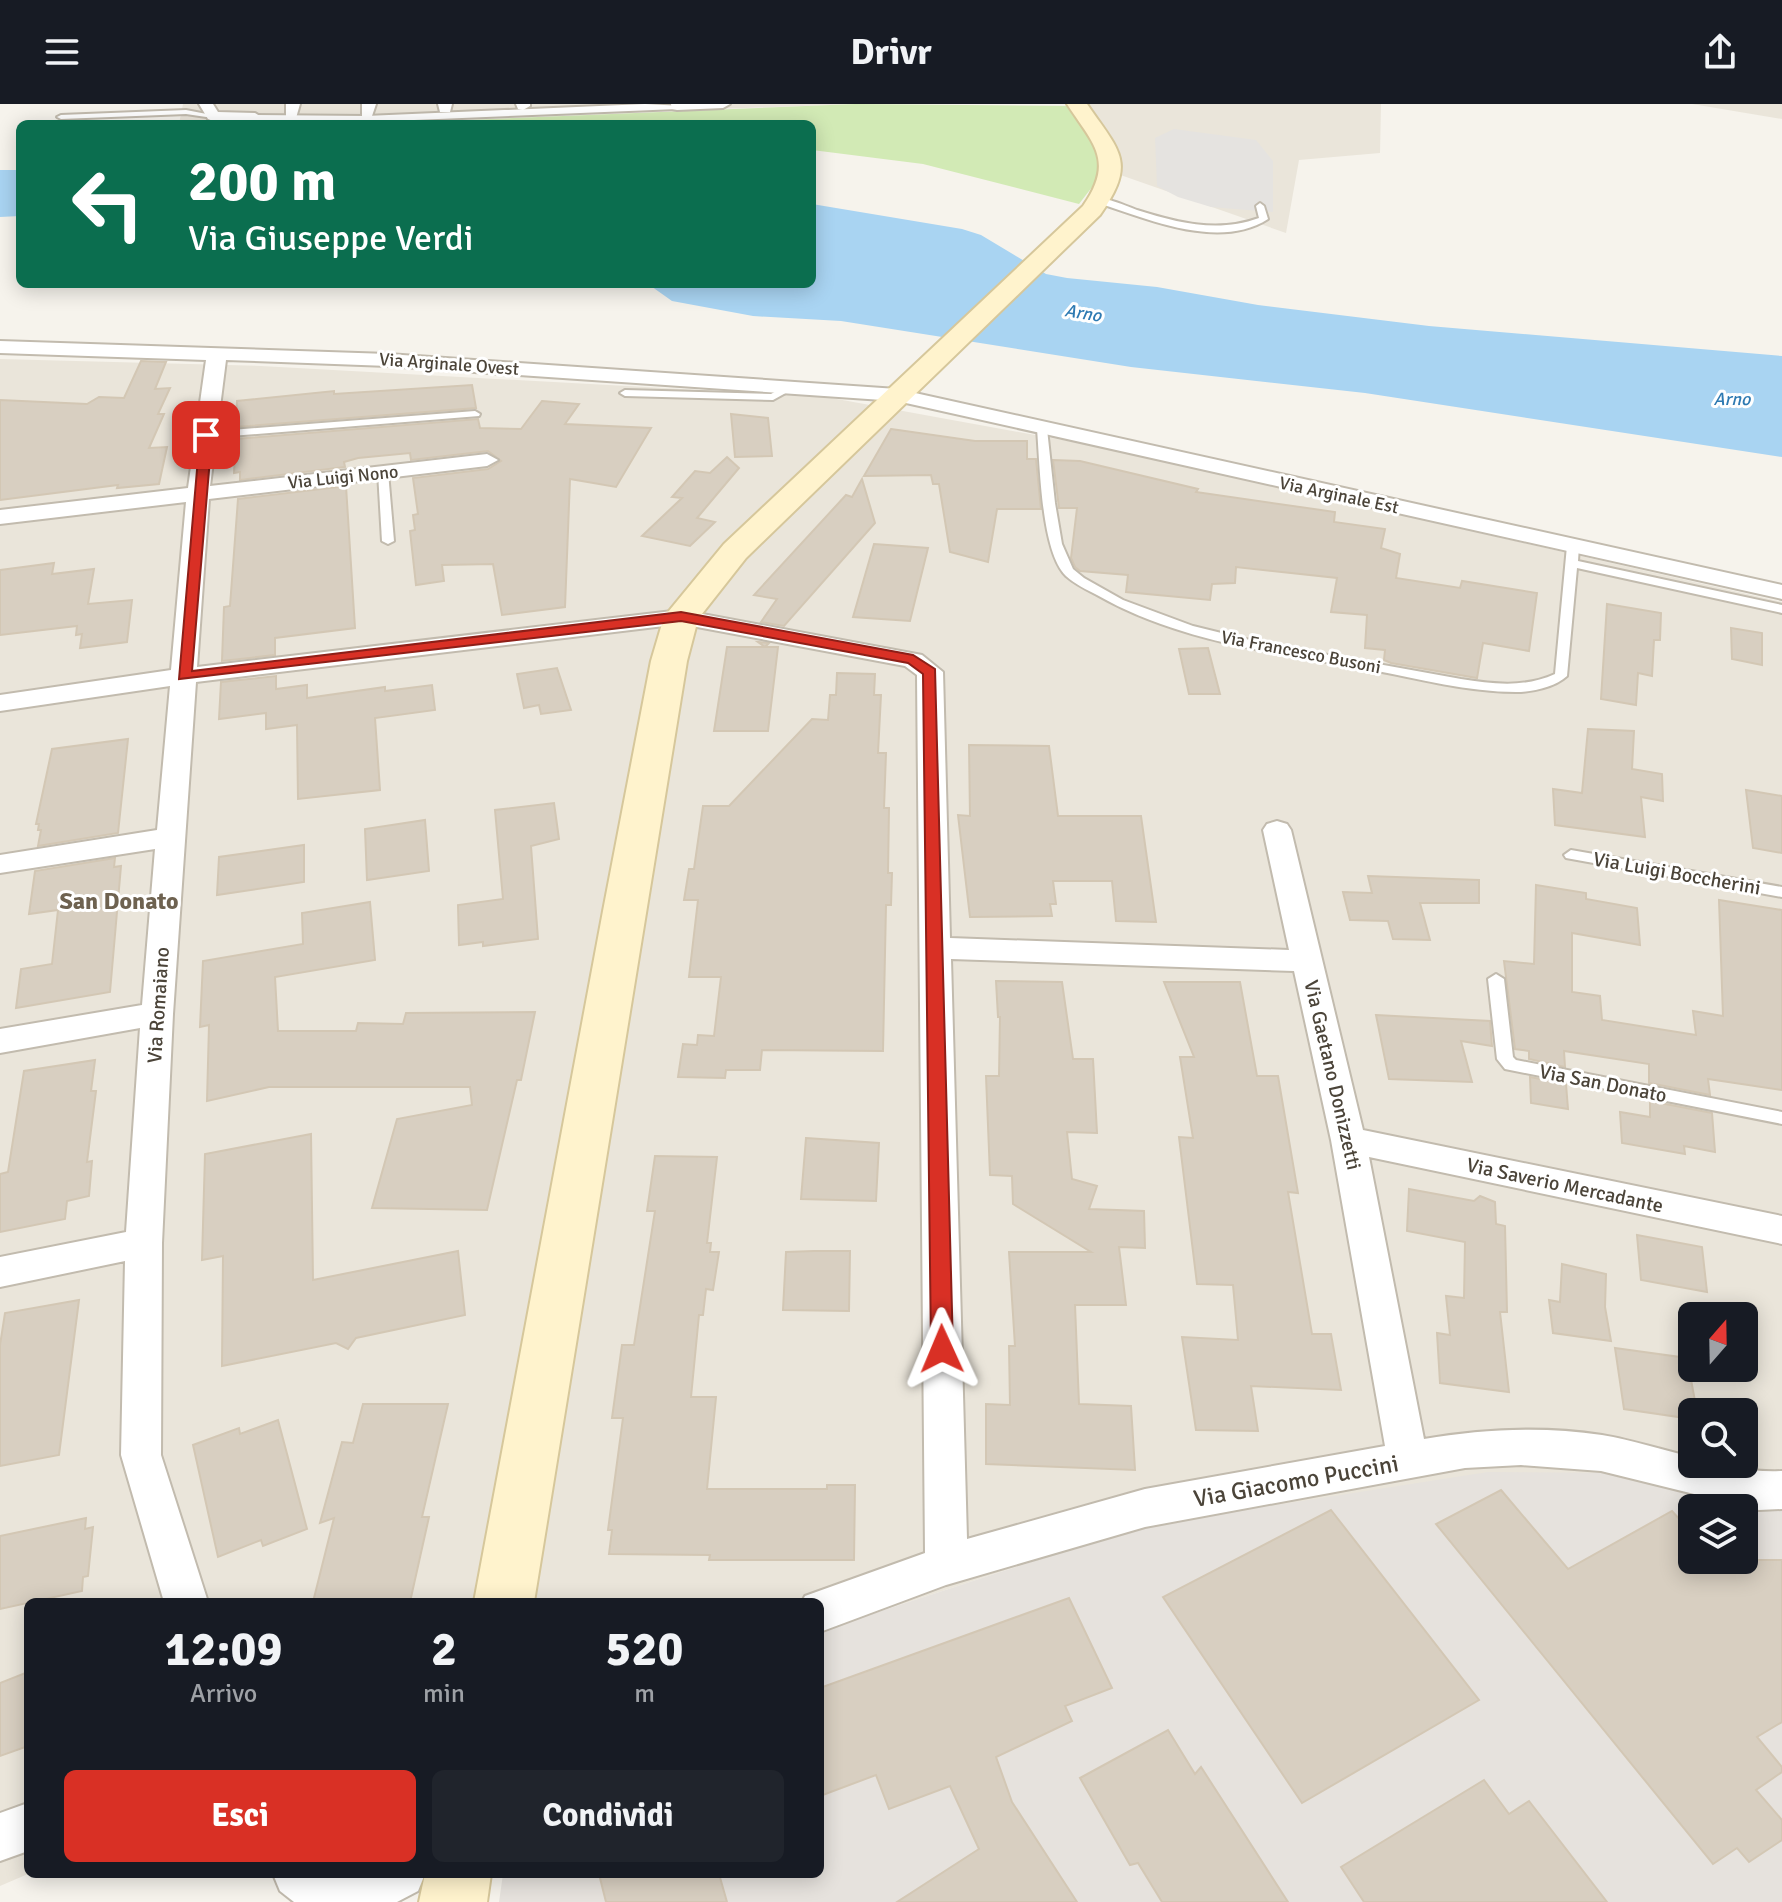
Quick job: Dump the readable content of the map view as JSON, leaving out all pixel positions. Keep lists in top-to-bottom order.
{
  "streets": {
    "street": [
      "Via Arginale Ovest",
      "Via Luigi Nono",
      "Via Arginale Est",
      "Via Romaiano",
      "Via Gaetano Donizzetti",
      "Via Saverio Mercadante",
      "Via Giacomo Puccini"
    ],
    "lane": ["Via Francesco Busoni", "Via Luigi Boccherini", "Via San Donato"]
  },
  "crossings": [
    ["Via Arginale Ovest", "Via Arginale Est"],
    ["Via Arginale Ovest", "Via Romaiano"],
    ["Via Luigi Nono", "Via Romaiano"],
    ["Via Arginale Est", "Via Francesco Busoni"],
    ["Via Gaetano Donizzetti", "Via Saverio Mercadante"],
    ["Via Gaetano Donizzetti", "Via Giacomo Puccini"]
  ],
  "districts": ["San Donato"],
  "water": ["Arno"],
  "north": "top",
  "page": {
    "header": "Drivr",
    "turn": ["200 m", "Via Giuseppe Verdi"],
    "eta": [
      "12:09",
      "Arrivo",
      "2",
      "min",
      "520",
      "m"
    ],
    "buttons": ["Esci", "Condividi"]
  }
}
